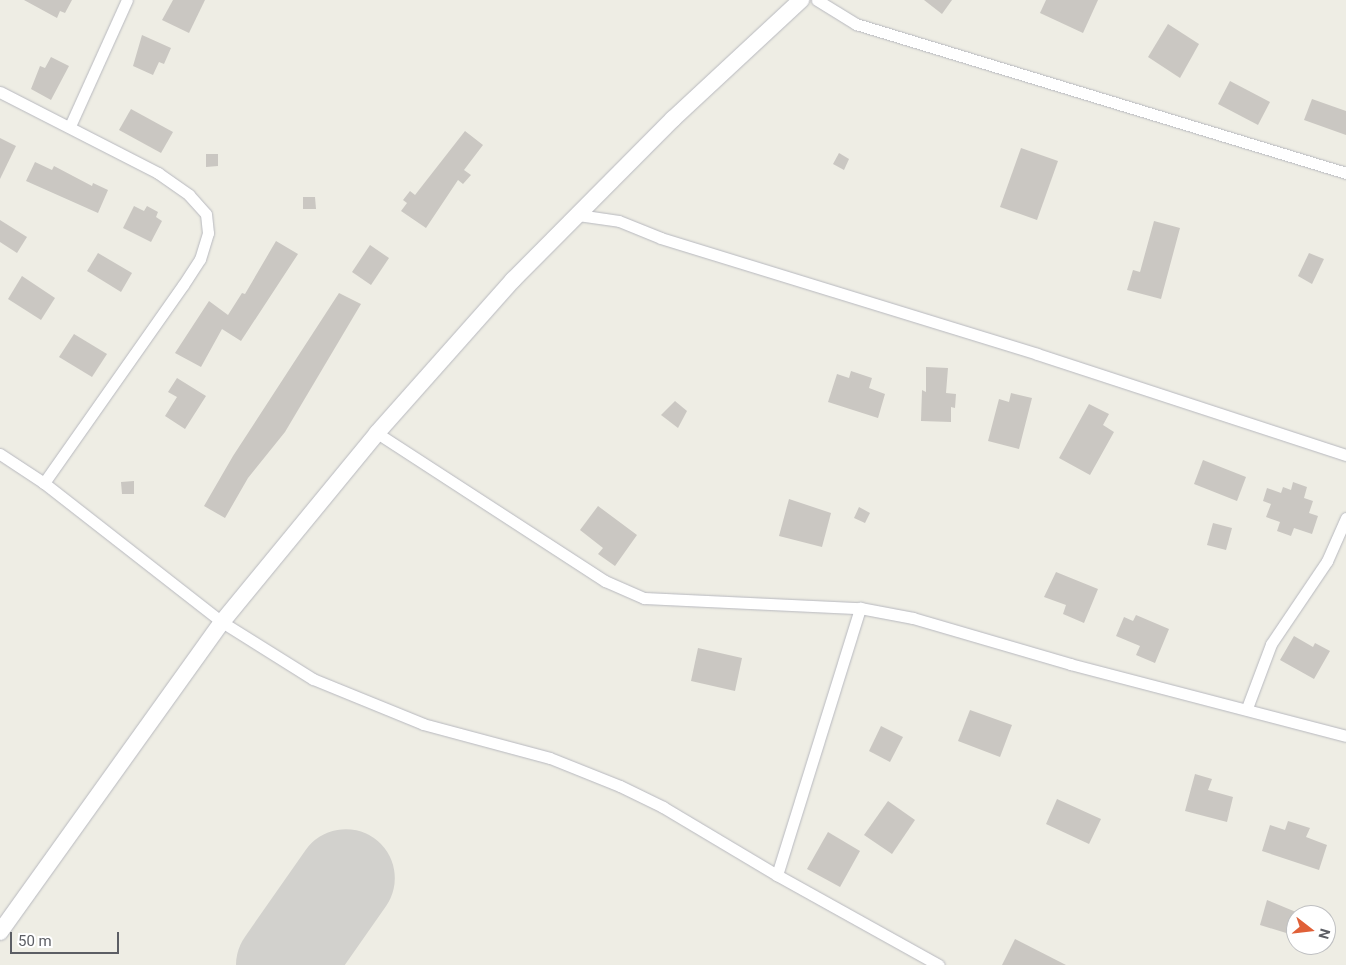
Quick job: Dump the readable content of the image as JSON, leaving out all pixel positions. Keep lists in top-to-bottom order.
{
  "scale_bar": "50 m",
  "north": "right"
}
